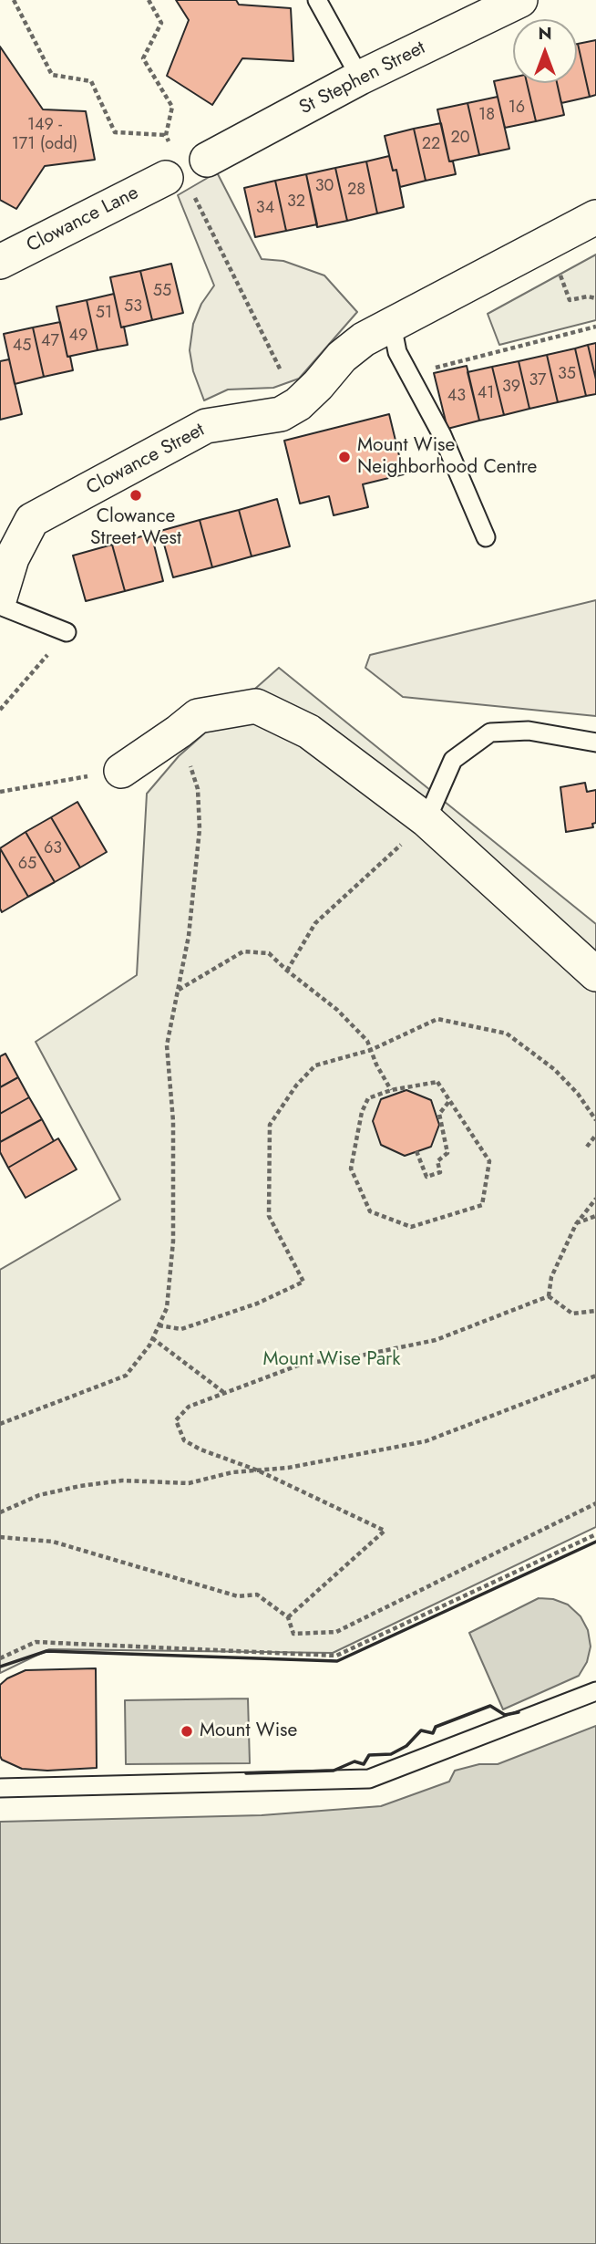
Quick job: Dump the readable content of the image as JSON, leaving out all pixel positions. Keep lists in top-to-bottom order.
{
  "streets": {
    "street": ["St Stephen Street", "Clowance Lane", "Clowance Street"]
  },
  "parks": ["Mount Wise Park"],
  "places": ["Mount Wise Neighborhood Centre", "Clowance Street West", "Mount Wise"],
  "house_numbers": [
    "16",
    "18",
    "149 - 171 (odd)",
    "20",
    "22",
    "30",
    "28",
    "32",
    "34",
    "55",
    "53",
    "51",
    "49",
    "47",
    "45",
    "35",
    "37",
    "39",
    "41",
    "43",
    "63",
    "65"
  ],
  "north": "top"
}
